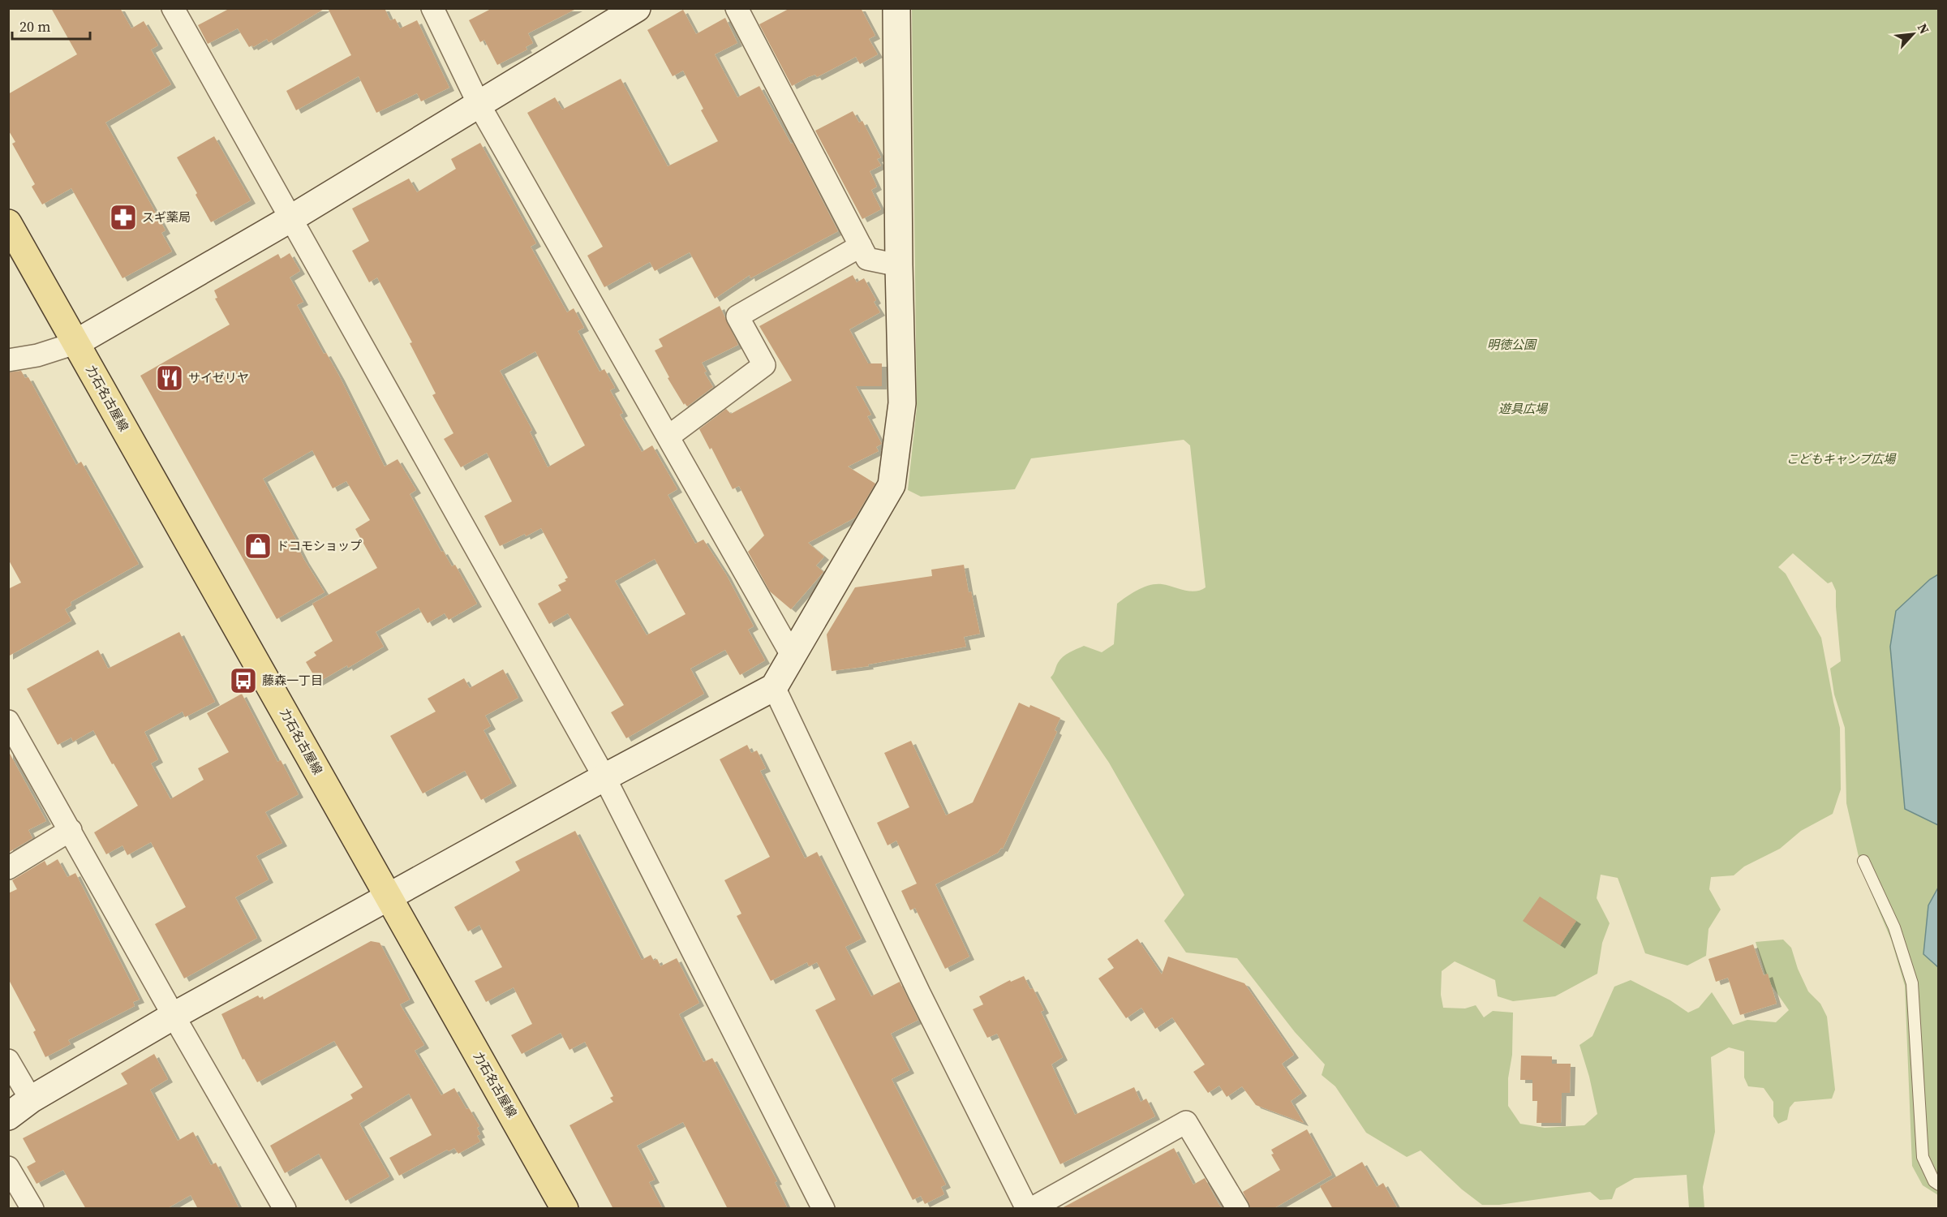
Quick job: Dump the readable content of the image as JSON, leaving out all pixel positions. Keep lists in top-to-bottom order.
{
  "streets": {
    "main road": ["力石名古屋線"]
  },
  "parks": ["明徳公園", "遊具広場", "こどもキャンプ広場"],
  "places": {
    "pharmacy": ["スギ薬局"],
    "restaurant": ["サイゼリヤ"],
    "shop": ["ドコモショップ"],
    "bus stop": ["藤森一丁目"]
  },
  "scale_bar": "20 m",
  "north": "top right"
}
